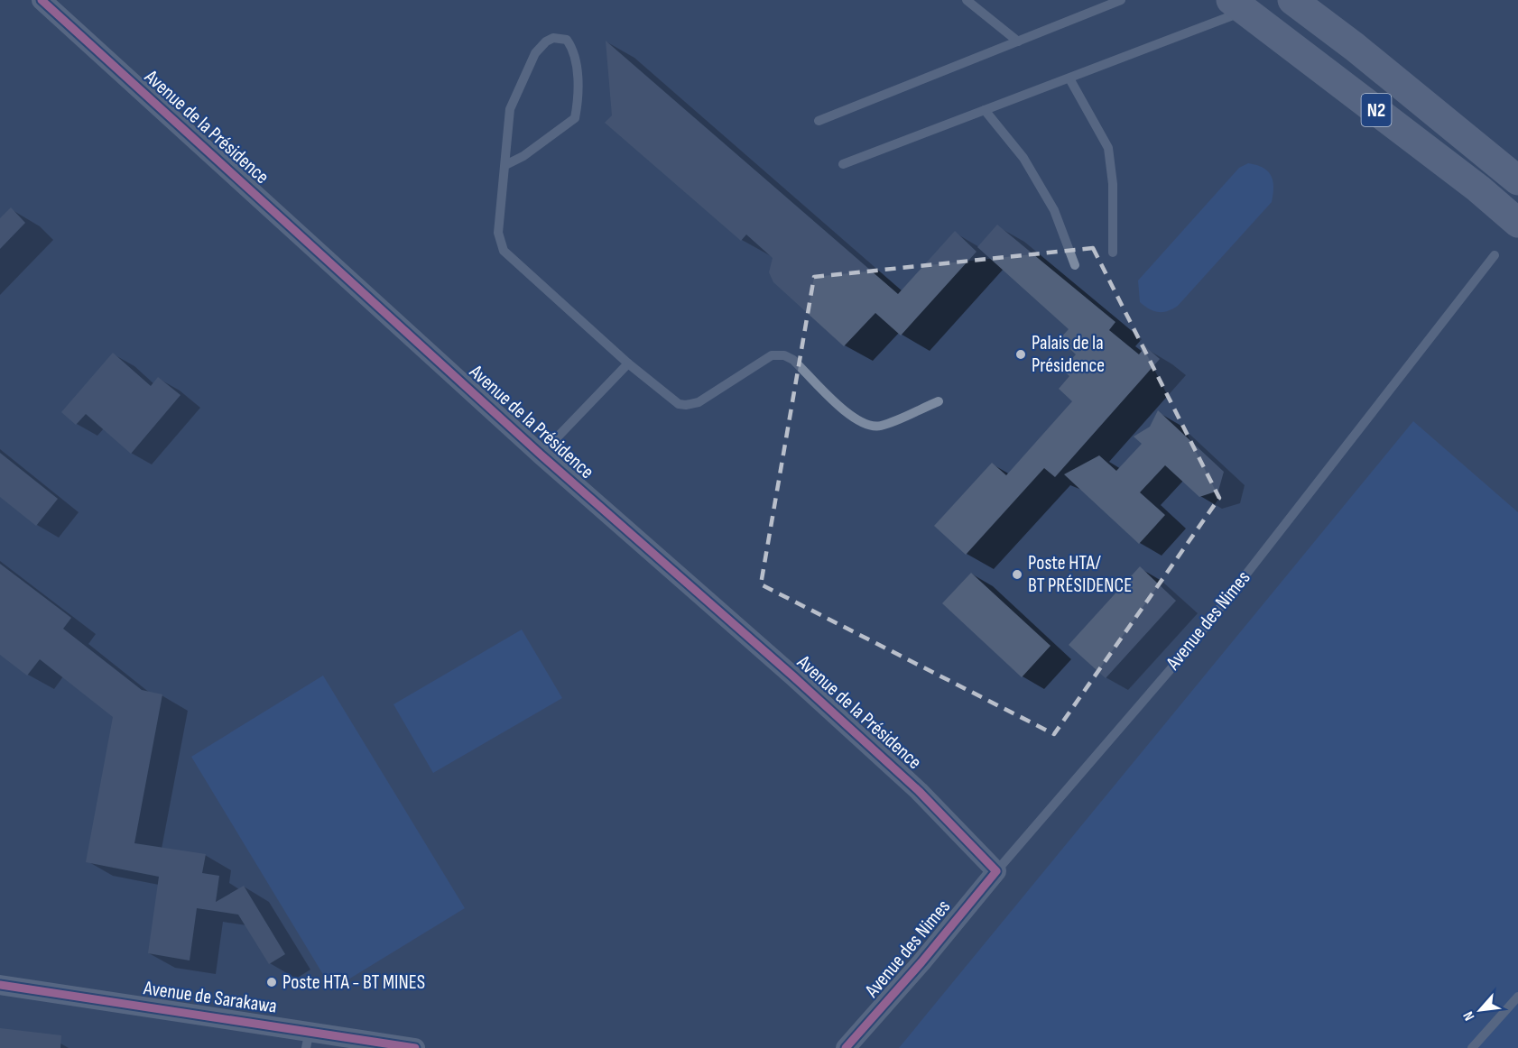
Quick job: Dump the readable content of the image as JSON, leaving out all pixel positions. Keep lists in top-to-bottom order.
{
  "streets": {
    "highway": ["N2"],
    "street": ["Avenue de la Présidence", "Avenue des Nimes", "Avenue de Sarakawa"]
  },
  "crossings": [
    ["Avenue de la Présidence", "Avenue des Nimes"]
  ],
  "places": ["Palais de la Présidence", "Poste HTA/ BT PRÉSIDENCE", "Poste HTA - BT MINES"],
  "north": "bottom left"
}
